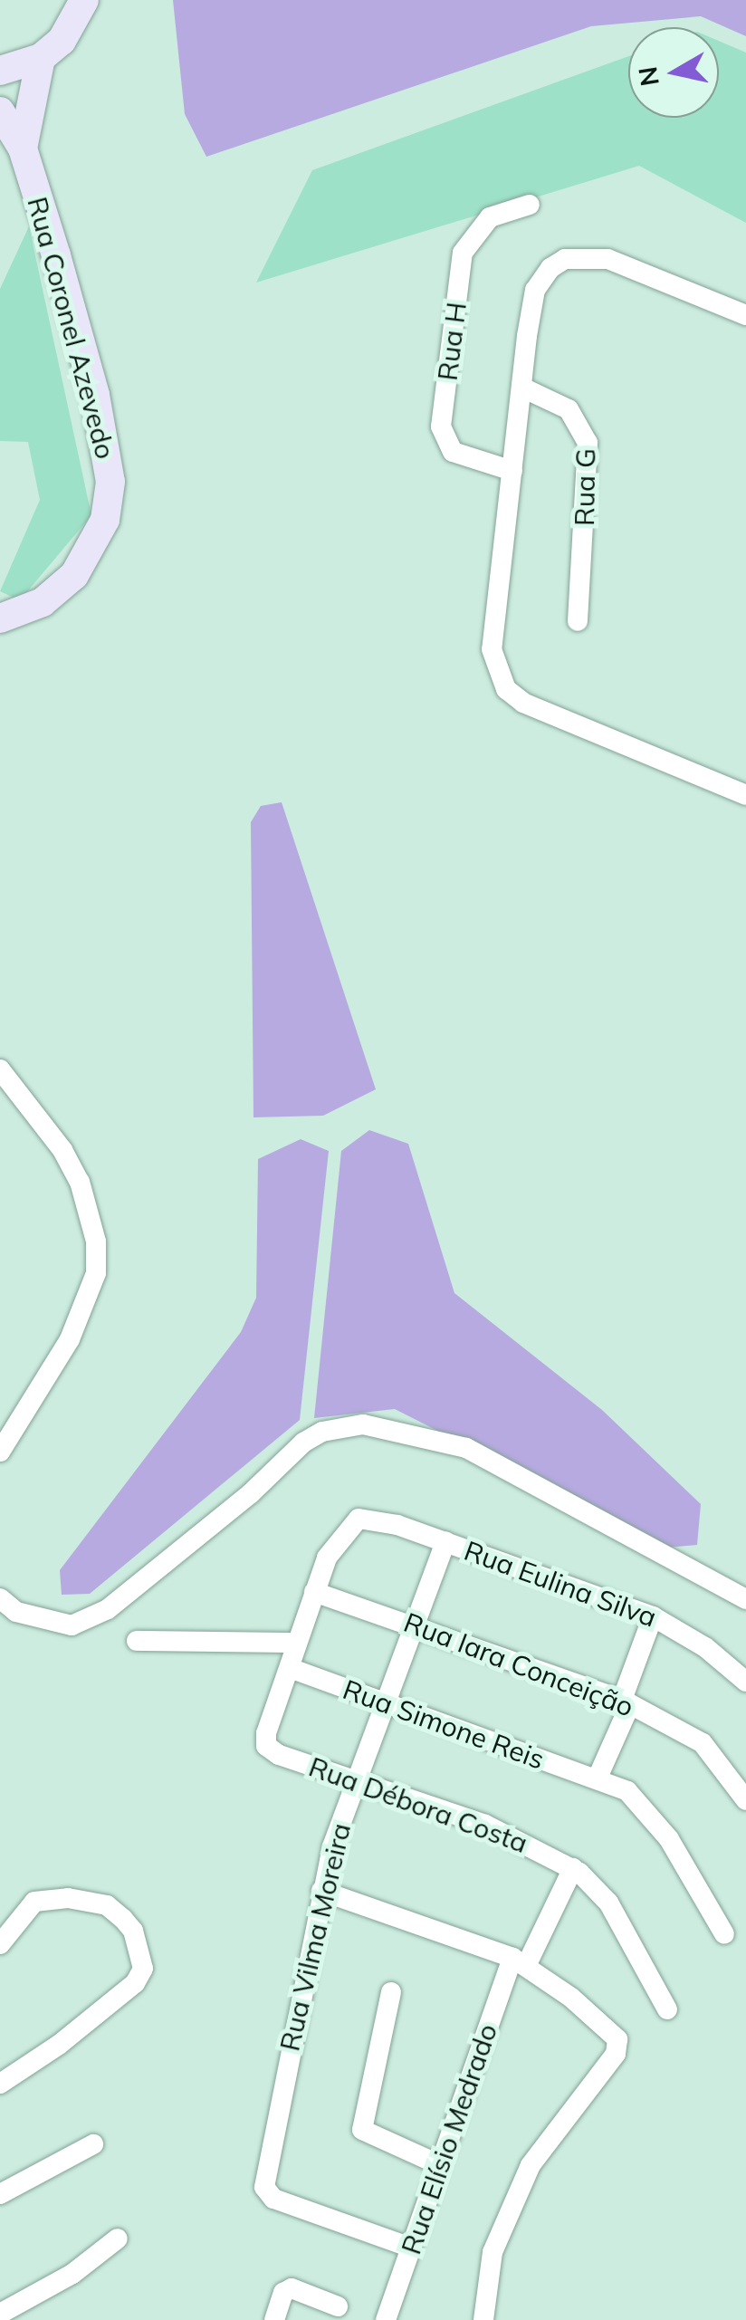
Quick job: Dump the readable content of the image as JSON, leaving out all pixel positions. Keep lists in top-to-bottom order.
{
  "streets": {
    "main road": ["Rua Coronel Azevedo"],
    "street": [
      "Rua H",
      "Rua G",
      "Rua Eulina Silva",
      "Rua Iara Conceição",
      "Rua Simone Reis",
      "Rua Débora Costa",
      "Rua Vilma Moreira",
      "Rua Elísio Medrado"
    ]
  },
  "crossings": [
    ["Rua Eulina Silva", "Rua Iara Conceição"],
    ["Rua Eulina Silva", "Rua Vilma Moreira"],
    ["Rua Iara Conceição", "Rua Vilma Moreira"],
    ["Rua Simone Reis", "Rua Débora Costa"],
    ["Rua Simone Reis", "Rua Vilma Moreira"],
    ["Rua Débora Costa", "Rua Vilma Moreira"],
    ["Rua Débora Costa", "Rua Elísio Medrado"],
    ["Rua Vilma Moreira", "Rua Elísio Medrado"]
  ],
  "north": "left"
}
